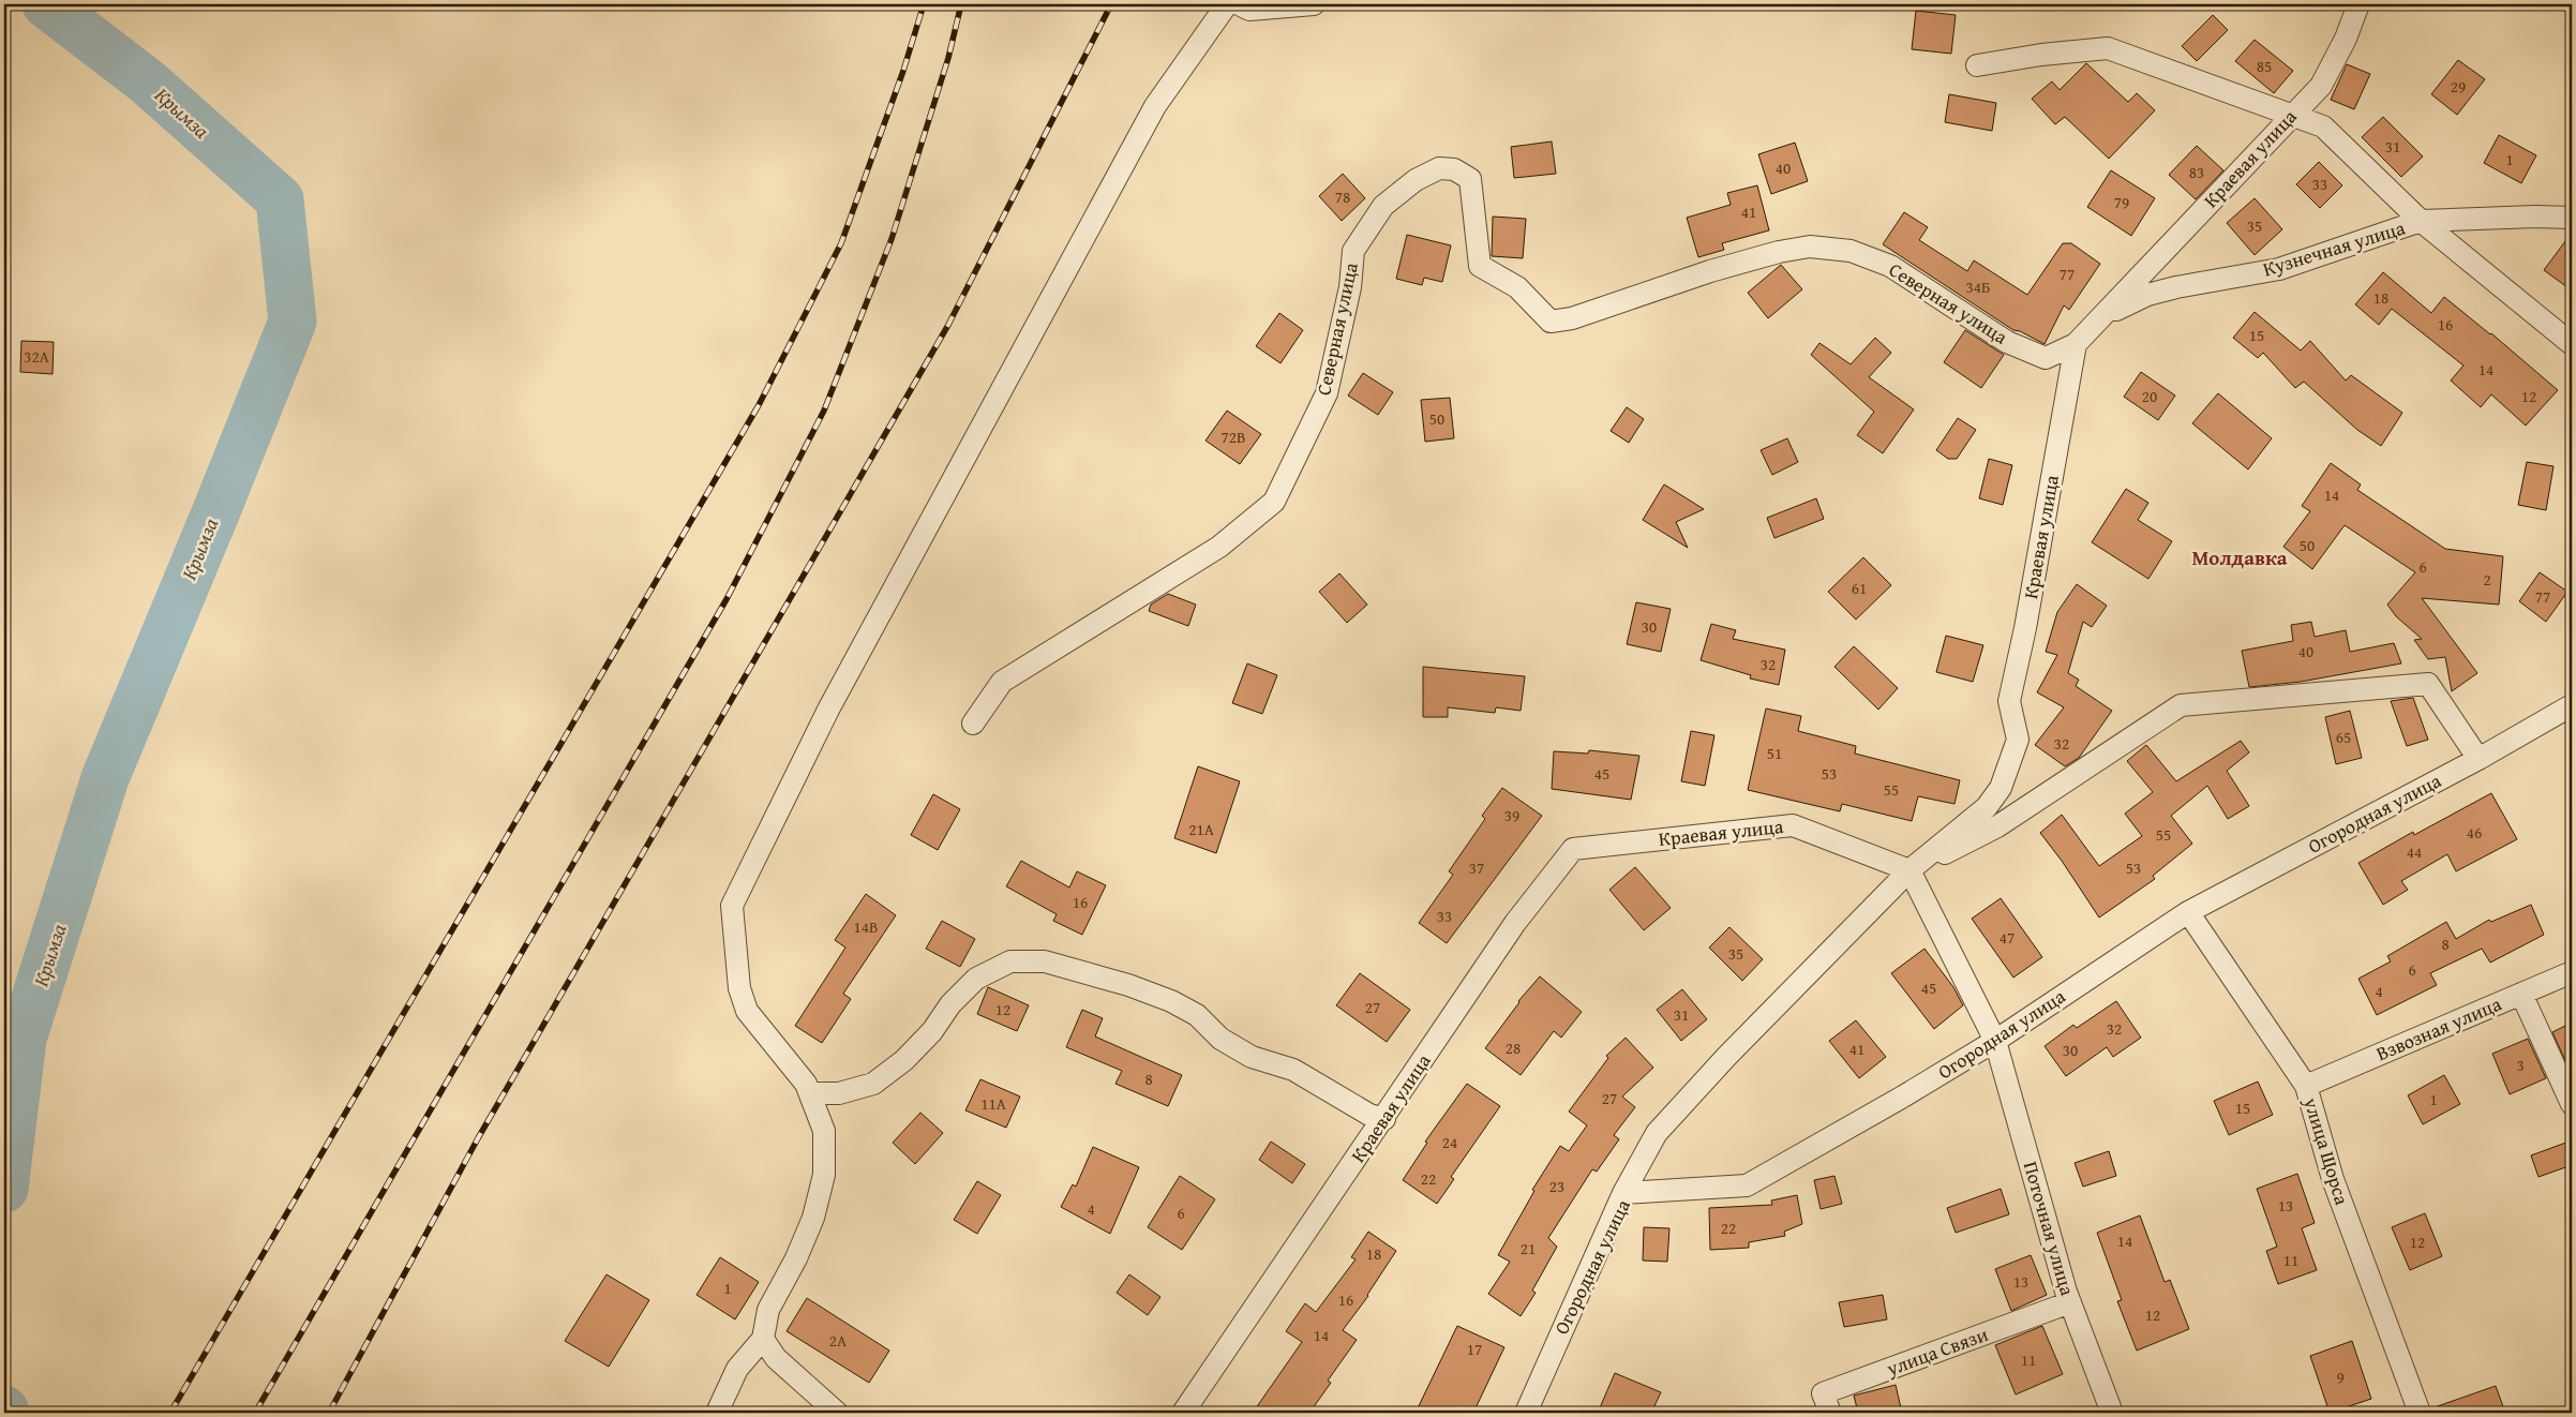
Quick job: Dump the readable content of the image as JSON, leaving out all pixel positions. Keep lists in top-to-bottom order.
{
  "streets": {
    "street": [
      "Краевая улица",
      "Кузнечная улица",
      "Северная улица",
      "Огородная улица",
      "Взвозная улица",
      "улица Щорса",
      "Поточная улица",
      "улица Связи"
    ]
  },
  "crossings": [
    ["Краевая улица", "Кузнечная улица"],
    ["Краевая улица", "Северная улица"],
    ["Краевая улица", "Поточная улица"],
    ["Огородная улица", "улица Щорса"],
    ["Огородная улица", "Поточная улица"],
    ["Взвозная улица", "улица Щорса"],
    ["Поточная улица", "улица Связи"]
  ],
  "districts": ["Молдавка"],
  "water": ["Крымза"],
  "house_numbers": [
    "85",
    "29",
    "31",
    "1",
    "40",
    "83",
    "33",
    "78",
    "79",
    "41",
    "35",
    "77",
    "34Б",
    "18",
    "16",
    "15",
    "32А",
    "14",
    "20",
    "12",
    "50",
    "72В",
    "14",
    "50",
    "6",
    "2",
    "61",
    "77",
    "30",
    "40",
    "32",
    "65",
    "32",
    "51",
    "45",
    "53",
    "55",
    "39",
    "21А",
    "46",
    "55",
    "44",
    "37",
    "53",
    "16",
    "33",
    "14В",
    "47",
    "8",
    "35",
    "6",
    "45",
    "4",
    "27",
    "12",
    "31",
    "32",
    "28",
    "41",
    "30",
    "3",
    "8",
    "27",
    "1",
    "11А",
    "15",
    "24",
    "22",
    "23",
    "13",
    "4",
    "6",
    "22",
    "14",
    "12",
    "21",
    "18",
    "11",
    "13",
    "1",
    "16",
    "12",
    "14",
    "2А",
    "17",
    "11",
    "9"
  ]
}
